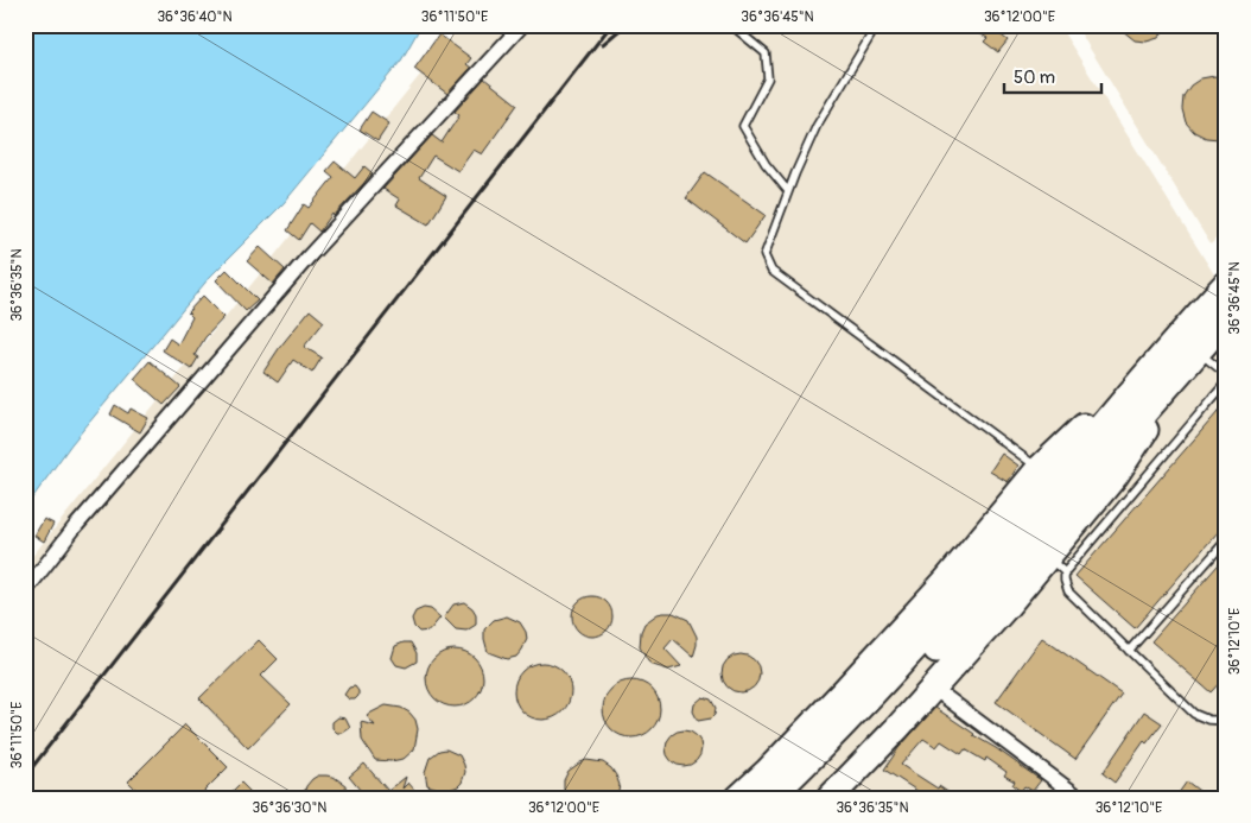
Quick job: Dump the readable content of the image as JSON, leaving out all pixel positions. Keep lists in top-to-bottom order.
{
  "scale_bar": "50 m",
  "coordinates": [
    "36°36'40\"N",
    "36°11'50\"E",
    "36°36'45\"N",
    "36°12'00\"E",
    "36°36'35\"N",
    "36°12'10\"E",
    "36°36'30\"N"
  ]
}
